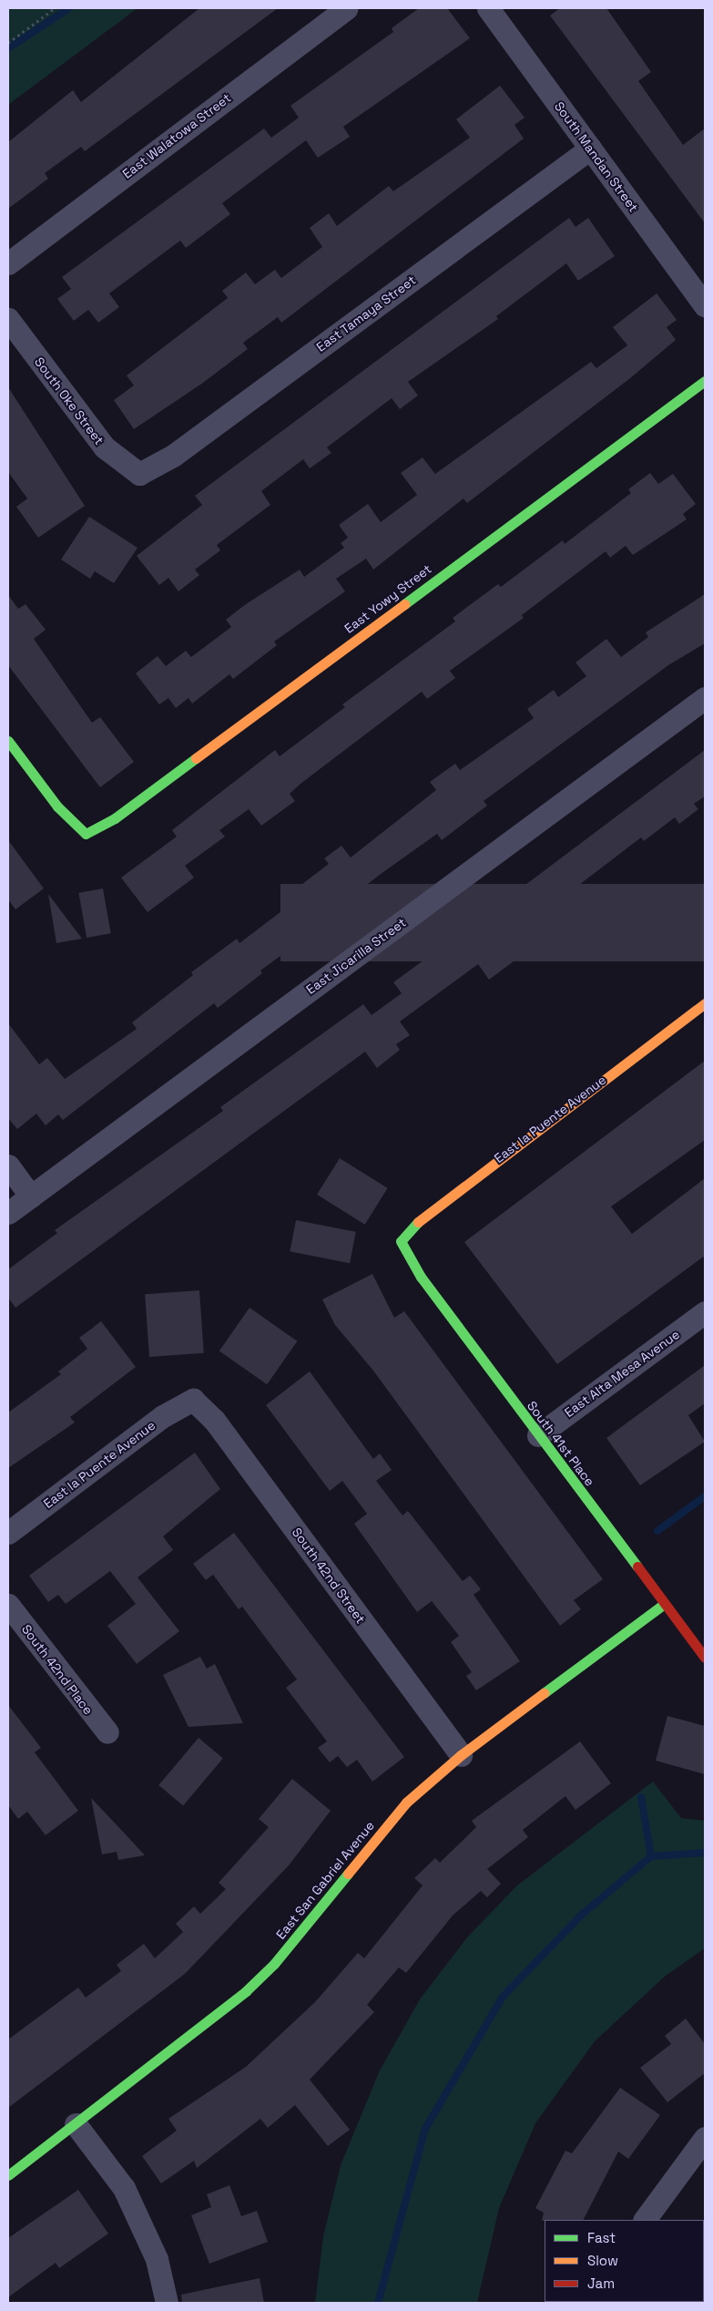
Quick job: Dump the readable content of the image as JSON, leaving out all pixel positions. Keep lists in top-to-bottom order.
{
  "streets": {
    "street": [
      "East Walatowa Street",
      "South Mandan Street",
      "East Tamaya Street",
      "South Oke Street",
      "East Yowy Street",
      "East Jicarilla Street",
      "East la Puente Avenue",
      "East Alta Mesa Avenue",
      "South 41st Place",
      "South 42nd Street",
      "South 42nd Place",
      "East San Gabriel Avenue"
    ]
  },
  "crossings": [
    ["South Mandan Street", "East Tamaya Street"],
    ["East Tamaya Street", "South Oke Street"],
    ["East la Puente Avenue", "South 41st Place"],
    ["East la Puente Avenue", "South 42nd Street"],
    ["East Alta Mesa Avenue", "South 41st Place"],
    ["South 41st Place", "East San Gabriel Avenue"],
    ["South 42nd Street", "East San Gabriel Avenue"]
  ],
  "legend": ["Fast", "Slow", "Jam"]
}
